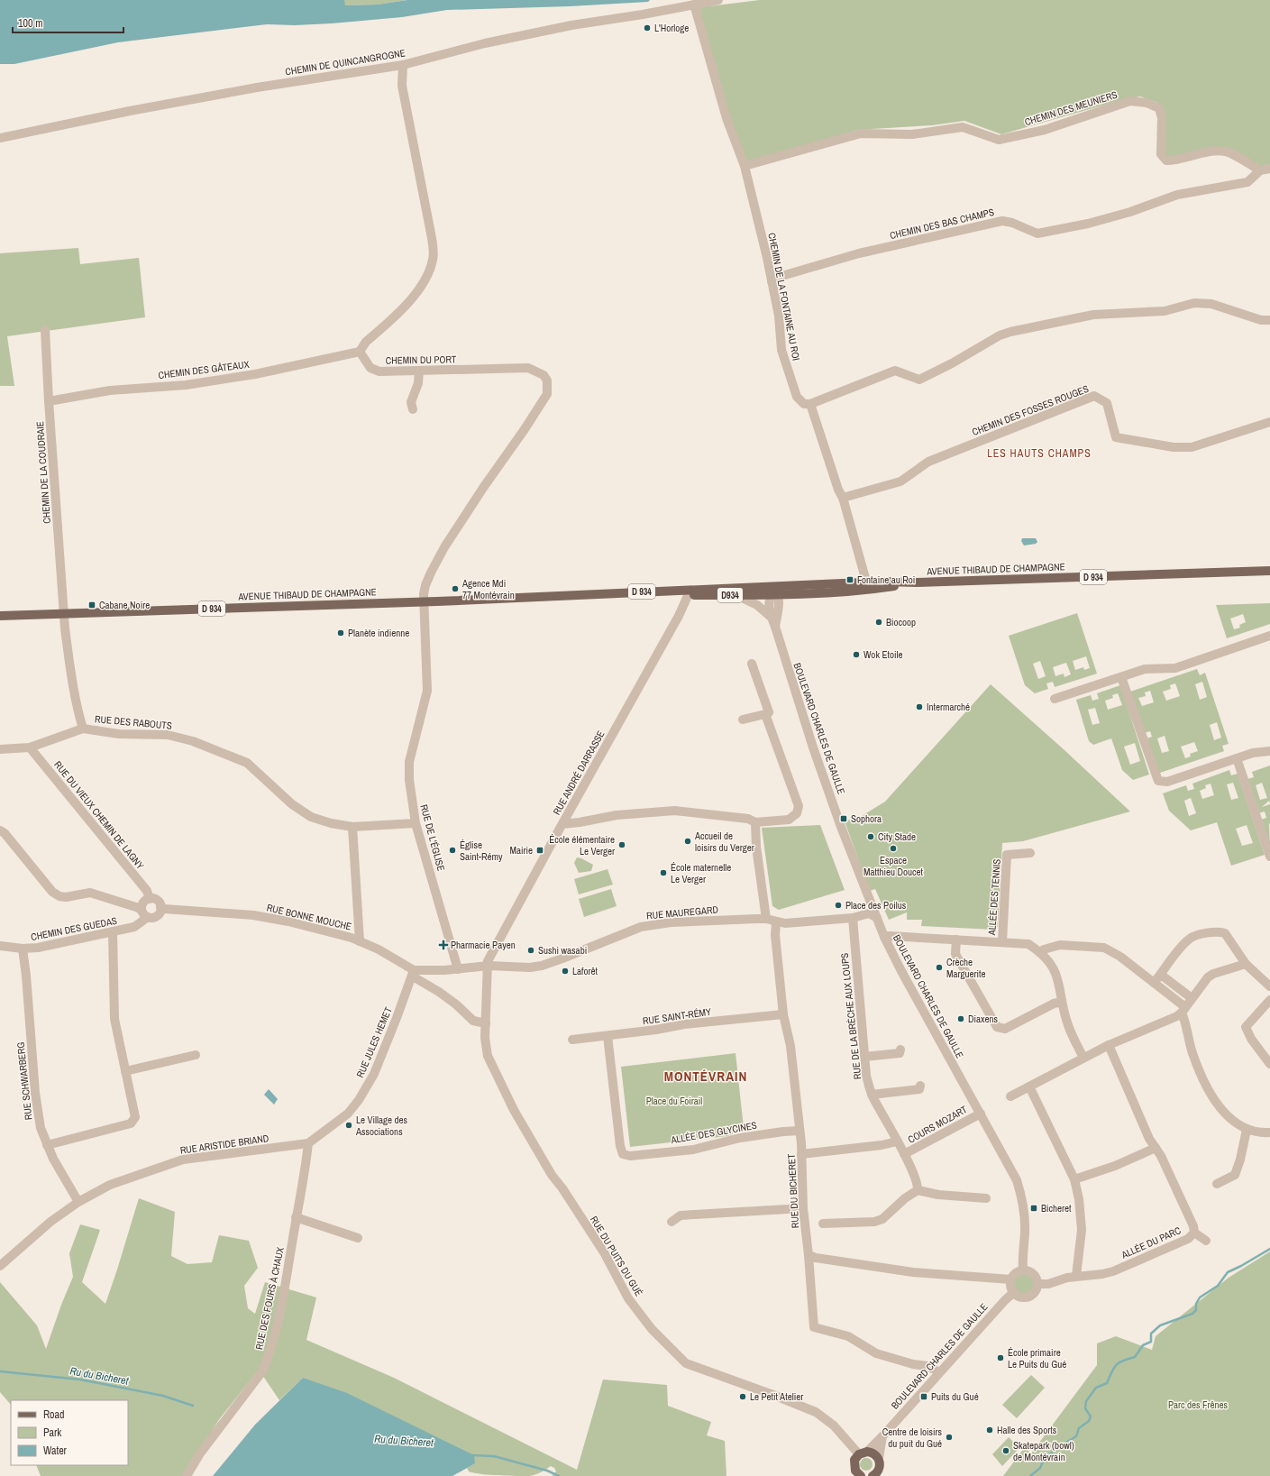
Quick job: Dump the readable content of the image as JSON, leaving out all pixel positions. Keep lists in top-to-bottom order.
{
  "streets": {
    "main road": ["AVENUE THIBAUD DE CHAMPAGNE", "D 934", "D934"],
    "street": [
      "CHEMIN DE QUINCANGROGNE",
      "CHEMIN DES MEUNIERS",
      "CHEMIN DES BAS CHAMPS",
      "CHEMIN DE LA FONTAINE AU ROI",
      "CHEMIN DU PORT",
      "CHEMIN DES GÂTEAUX",
      "CHEMIN DES FOSSES ROUGES",
      "CHEMIN DE LA COUDRAIE",
      "RUE DES RABOUTS",
      "BOULEVARD CHARLES DE GAULLE",
      "RUE ANDRÉ DARRASSE",
      "RUE DU VIEUX CHEMIN DE LAGNY",
      "RUE DE L'ÉGLISE",
      "ALLÉE DES TENNIS",
      "RUE MAUREGARD",
      "RUE BONNE MOUCHE",
      "CHEMIN DES GUEDAS",
      "RUE SAINT-RÉMY",
      "RUE DE LA BRÈCHE AUX LOUPS",
      "RUE JULES HEMET",
      "RUE SCHWARBERG",
      "COURS MOZART",
      "ALLÉE DES GLYCINES",
      "RUE ARISTIDE BRIAND",
      "RUE DU BICHERET",
      "ALLÉE DU PARC",
      "RUE DU PUITS DU GUÉ",
      "RUE DES FOURS À CHAUX"
    ]
  },
  "crossings": [
    ["CHEMIN DE QUINCANGROGNE", "CHEMIN DE LA FONTAINE AU ROI"],
    ["CHEMIN DES MEUNIERS", "CHEMIN DES BAS CHAMPS"],
    ["CHEMIN DES MEUNIERS", "CHEMIN DE LA FONTAINE AU ROI"],
    ["CHEMIN DES BAS CHAMPS", "CHEMIN DE LA FONTAINE AU ROI"],
    ["CHEMIN DU PORT", "CHEMIN DES GÂTEAUX"],
    ["CHEMIN DU PORT", "AVENUE THIBAUD DE CHAMPAGNE"],
    ["CHEMIN DU PORT", "RUE DE L'ÉGLISE"],
    ["CHEMIN DES GÂTEAUX", "CHEMIN DE LA COUDRAIE"],
    ["CHEMIN DE LA COUDRAIE", "AVENUE THIBAUD DE CHAMPAGNE"],
    ["CHEMIN DE LA COUDRAIE", "RUE DES RABOUTS"],
    ["AVENUE THIBAUD DE CHAMPAGNE", "RUE DES RABOUTS"],
    ["AVENUE THIBAUD DE CHAMPAGNE", "BOULEVARD CHARLES DE GAULLE"],
    ["AVENUE THIBAUD DE CHAMPAGNE", "RUE ANDRÉ DARRASSE"],
    ["AVENUE THIBAUD DE CHAMPAGNE", "RUE DE L'ÉGLISE"],
    ["RUE DES RABOUTS", "RUE DE L'ÉGLISE"],
    ["BOULEVARD CHARLES DE GAULLE", "RUE MAUREGARD"],
    ["BOULEVARD CHARLES DE GAULLE", "COURS MOZART"],
    ["BOULEVARD CHARLES DE GAULLE", "RUE DU BICHERET"],
    ["BOULEVARD CHARLES DE GAULLE", "ALLÉE DU PARC"],
    ["BOULEVARD CHARLES DE GAULLE", "RUE DU PUITS DU GUÉ"],
    ["RUE ANDRÉ DARRASSE", "RUE MAUREGARD"],
    ["RUE ANDRÉ DARRASSE", "RUE DU PUITS DU GUÉ"],
    ["RUE DU VIEUX CHEMIN DE LAGNY", "RUE BONNE MOUCHE"],
    ["RUE DU VIEUX CHEMIN DE LAGNY", "CHEMIN DES GUEDAS"],
    ["RUE MAUREGARD", "RUE DE LA BRÈCHE AUX LOUPS"],
    ["RUE MAUREGARD", "RUE DU BICHERET"],
    ["RUE MAUREGARD", "RUE DU PUITS DU GUÉ"],
    ["RUE BONNE MOUCHE", "CHEMIN DES GUEDAS"],
    ["RUE BONNE MOUCHE", "RUE JULES HEMET"],
    ["RUE BONNE MOUCHE", "RUE DU PUITS DU GUÉ"],
    ["CHEMIN DES GUEDAS", "RUE SCHWARBERG"],
    ["RUE SAINT-RÉMY", "ALLÉE DES GLYCINES"],
    ["RUE SAINT-RÉMY", "RUE DU BICHERET"],
    ["RUE DE LA BRÈCHE AUX LOUPS", "COURS MOZART"],
    ["RUE JULES HEMET", "RUE ARISTIDE BRIAND"],
    ["RUE JULES HEMET", "RUE DES FOURS À CHAUX"],
    ["RUE SCHWARBERG", "RUE ARISTIDE BRIAND"],
    ["ALLÉE DES GLYCINES", "RUE DU BICHERET"],
    ["RUE ARISTIDE BRIAND", "RUE DES FOURS À CHAUX"]
  ],
  "districts": ["LES HAUTS CHAMPS", "MONTÉVRAIN"],
  "water": ["Ru du Bicheret"],
  "parks": ["Place du Foirail", "Parc des Frênes"],
  "places": {
    "other": [
      "L'Horloge",
      "Agence Mdi 77 Montévrain",
      "Biocoop",
      "Planète indienne",
      "Wok Etoile",
      "Intermarché",
      "City Stade",
      "Accueil de loisirs du Verger",
      "École élémentaire Le Verger",
      "Espace Matthieu Doucet",
      "Église Saint-Rémy",
      "École maternelle Le Verger",
      "Place des Poilus",
      "Sushi wasabi",
      "Crèche Marguerite",
      "Laforêt",
      "Diaxens",
      "Le Village des Associations",
      "École primaire Le Puits du Gué",
      "Le Petit Atelier",
      "Halle des Sports",
      "Centre de loisirs du puit du Gué",
      "Skatepark (bowl) de Montévrain"
    ],
    "transit": [
      "Fontaine au Roi",
      "Cabane Noire",
      "Sophora",
      "Mairie",
      "Bicheret",
      "Puits du Gué"
    ],
    "health": ["Pharmacie Payen"]
  },
  "legend": ["Road", "Park", "Water"],
  "scale_bar": "100 m"
}
